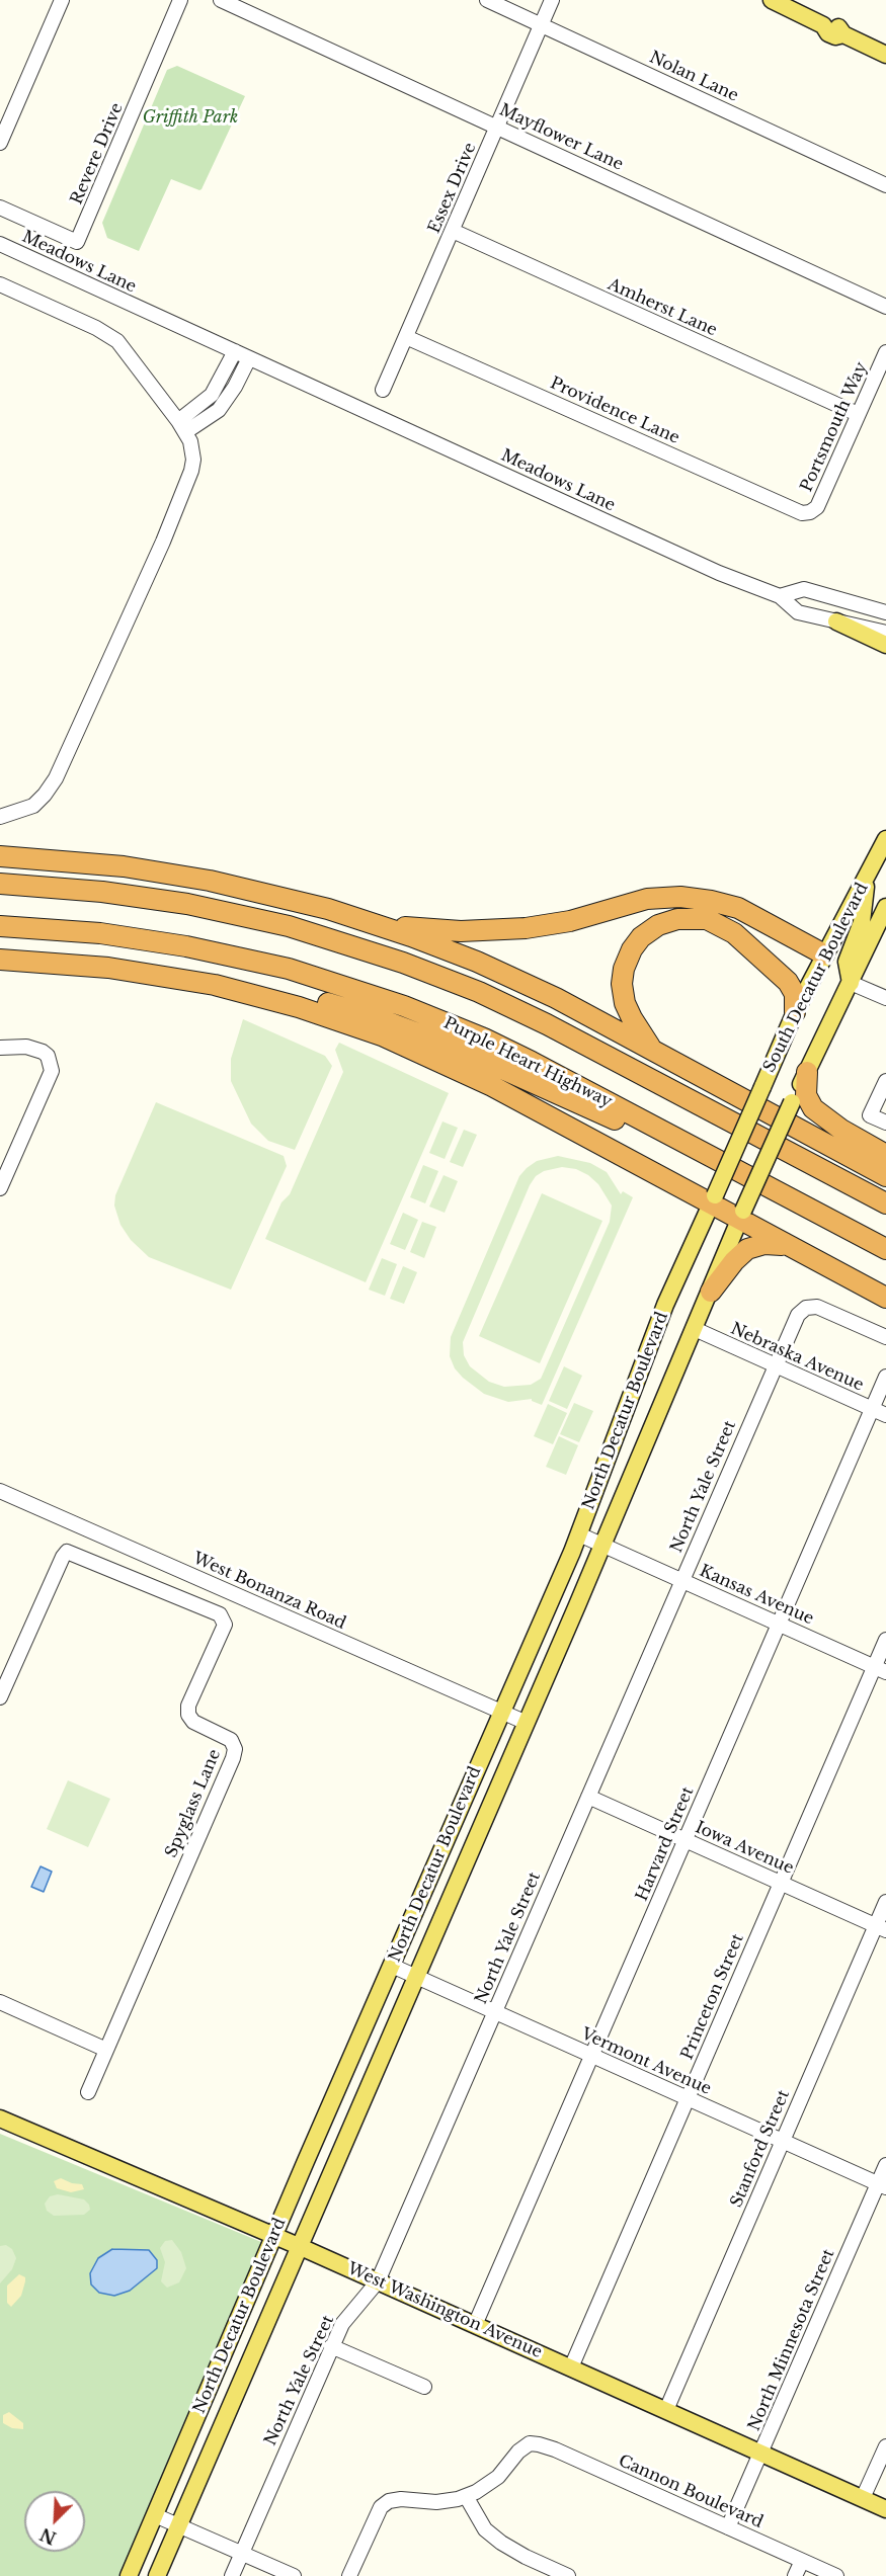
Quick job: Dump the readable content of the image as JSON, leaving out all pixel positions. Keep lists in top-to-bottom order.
{
  "streets": {
    "highway": ["Purple Heart Highway"],
    "main road": ["South Decatur Boulevard", "North Decatur Boulevard", "West Washington Avenue"],
    "street": [
      "Nolan Lane",
      "Mayflower Lane",
      "Revere Drive",
      "Essex Drive",
      "Meadows Lane",
      "Amherst Lane",
      "Providence Lane",
      "Portsmouth Way",
      "Nebraska Avenue",
      "North Yale Street",
      "West Bonanza Road",
      "Kansas Avenue",
      "Spyglass Lane",
      "Harvard Street",
      "Iowa Avenue",
      "Princeton Street",
      "Vermont Avenue",
      "Stanford Street",
      "North Minnesota Street",
      "Cannon Boulevard"
    ]
  },
  "crossings": [
    ["Nolan Lane", "Essex Drive"],
    ["Mayflower Lane", "Essex Drive"],
    ["Essex Drive", "Amherst Lane"],
    ["Essex Drive", "Providence Lane"],
    ["Amherst Lane", "Portsmouth Way"],
    ["Providence Lane", "Portsmouth Way"],
    ["South Decatur Boulevard", "North Decatur Boulevard"],
    ["Nebraska Avenue", "North Decatur Boulevard"],
    ["Nebraska Avenue", "North Yale Street"],
    ["Nebraska Avenue", "Harvard Street"],
    ["North Decatur Boulevard", "West Bonanza Road"],
    ["North Decatur Boulevard", "Kansas Avenue"],
    ["North Decatur Boulevard", "Vermont Avenue"],
    ["North Decatur Boulevard", "West Washington Avenue"],
    ["North Yale Street", "Kansas Avenue"],
    ["North Yale Street", "Iowa Avenue"],
    ["North Yale Street", "Vermont Avenue"],
    ["North Yale Street", "West Washington Avenue"],
    ["Kansas Avenue", "Harvard Street"],
    ["Kansas Avenue", "Princeton Street"],
    ["Harvard Street", "Iowa Avenue"],
    ["Harvard Street", "Vermont Avenue"],
    ["Harvard Street", "West Washington Avenue"],
    ["Iowa Avenue", "Princeton Street"],
    ["Iowa Avenue", "Stanford Street"],
    ["Princeton Street", "Vermont Avenue"],
    ["Princeton Street", "West Washington Avenue"],
    ["Vermont Avenue", "Stanford Street"],
    ["Vermont Avenue", "North Minnesota Street"],
    ["Stanford Street", "West Washington Avenue"],
    ["West Washington Avenue", "North Minnesota Street"],
    ["North Minnesota Street", "Cannon Boulevard"]
  ],
  "parks": ["Griffith Park"],
  "north": "bottom left"
}
